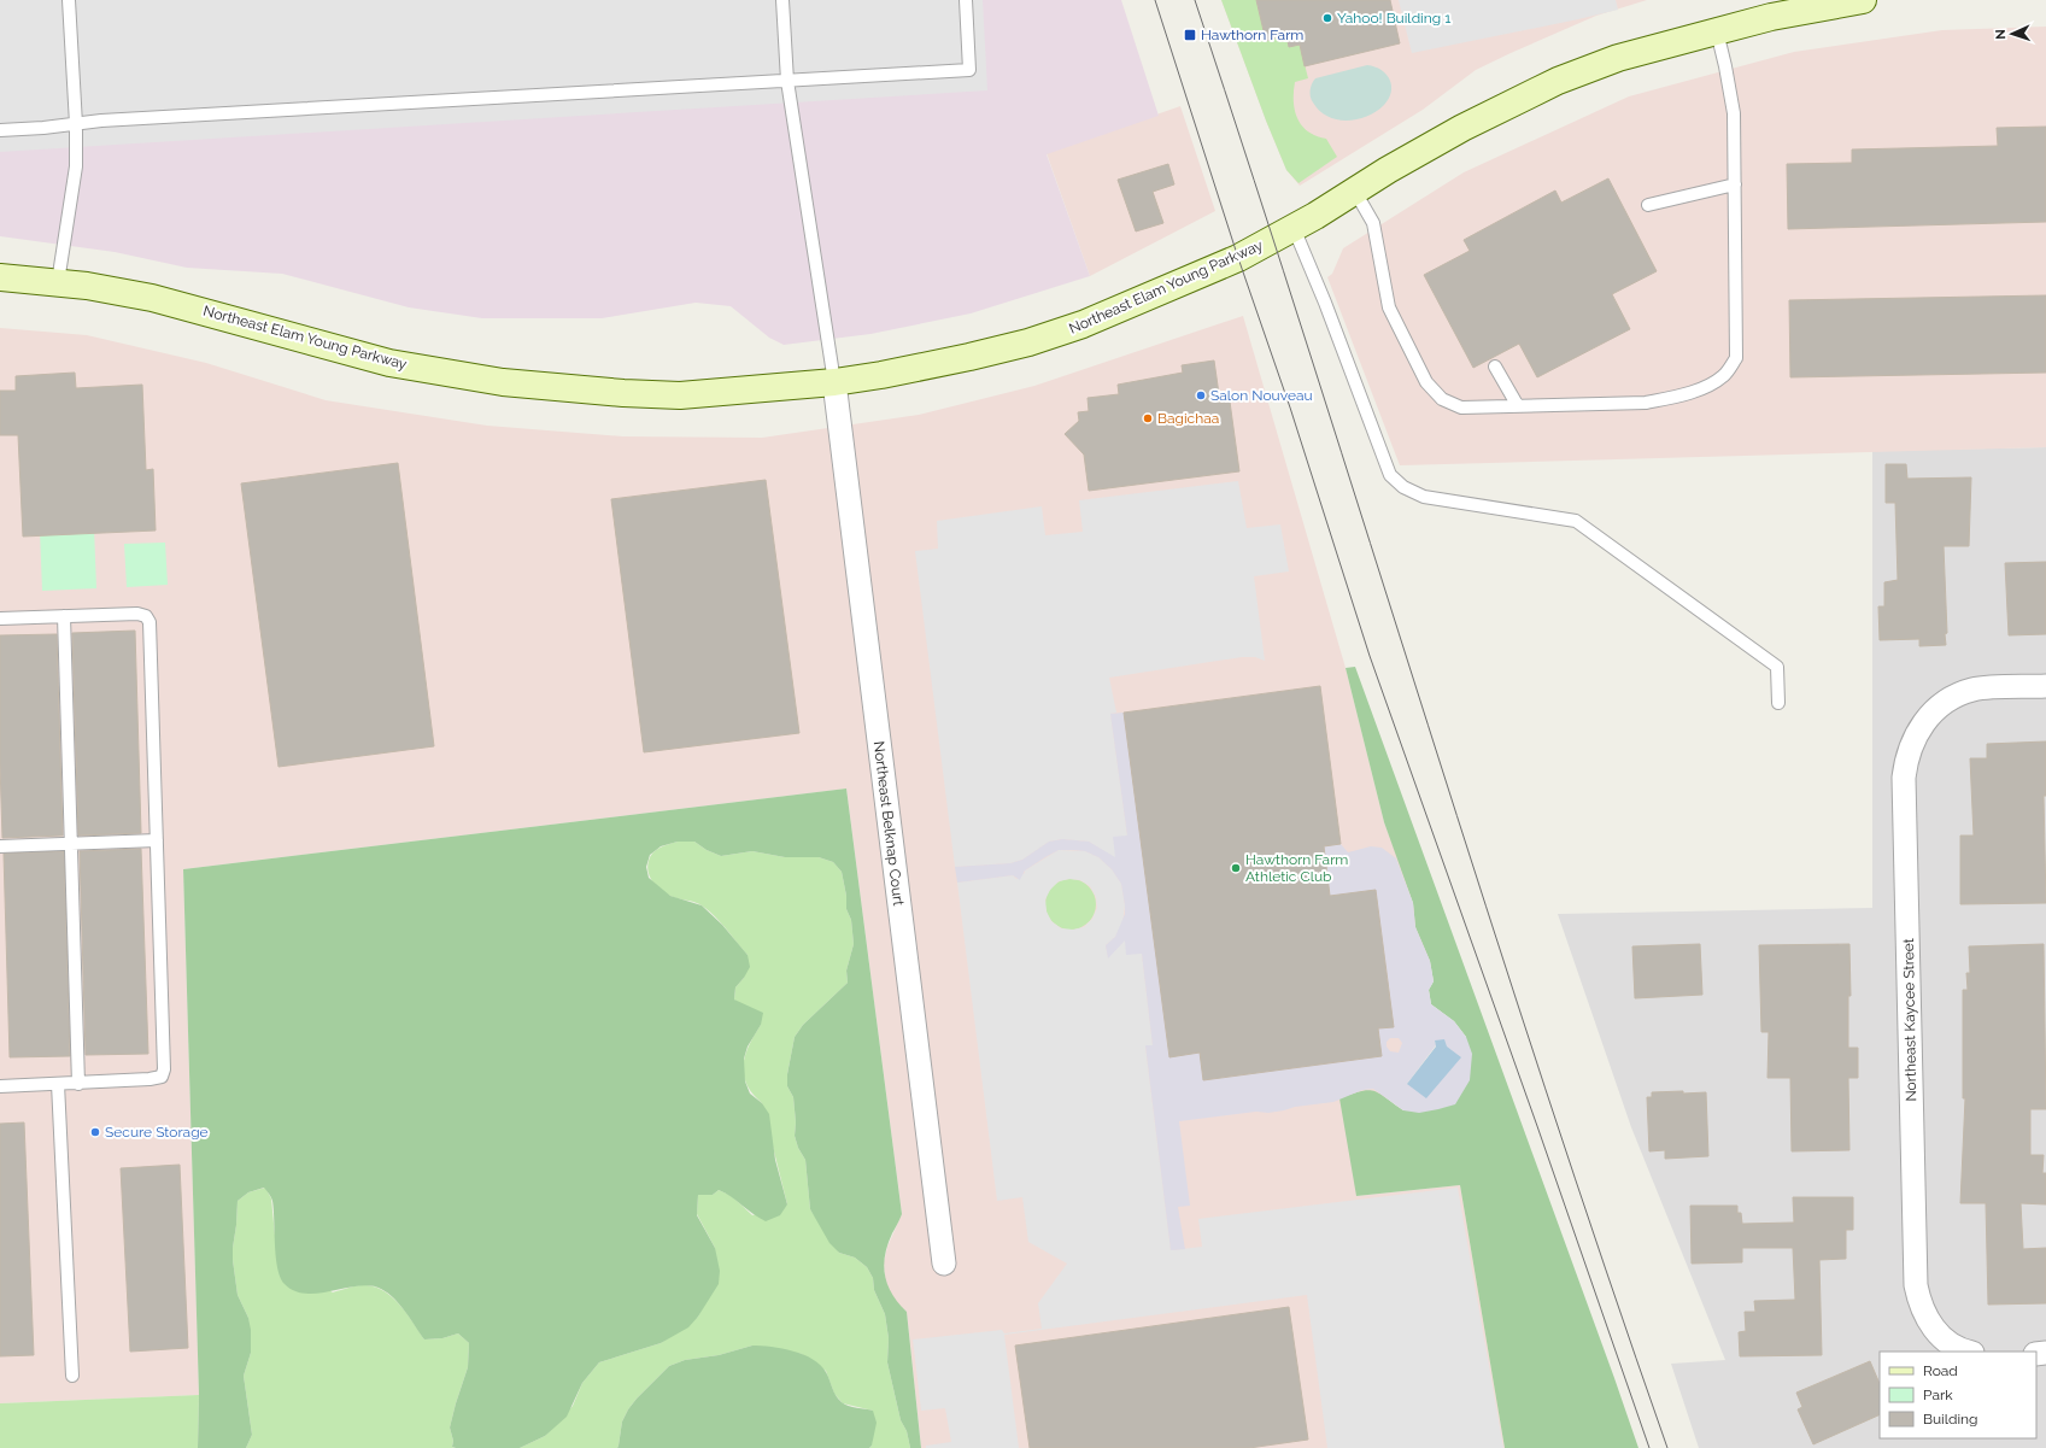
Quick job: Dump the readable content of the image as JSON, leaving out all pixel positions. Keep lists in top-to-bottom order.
{
  "streets": {
    "street": ["Northeast Elam Young Parkway", "Northeast Belknap Court", "Northeast Kaycee Street"]
  },
  "crossings": [
    ["Northeast Elam Young Parkway", "Northeast Belknap Court"]
  ],
  "places": {
    "other": [
      "Yahoo! Building 1",
      "Salon Nouveau",
      "Bagichaa",
      "Hawthorn Farm Athletic Club",
      "Secure Storage"
    ],
    "transit": ["Hawthorn Farm"]
  },
  "legend": ["Road", "Park", "Building"],
  "north": "left"
}
